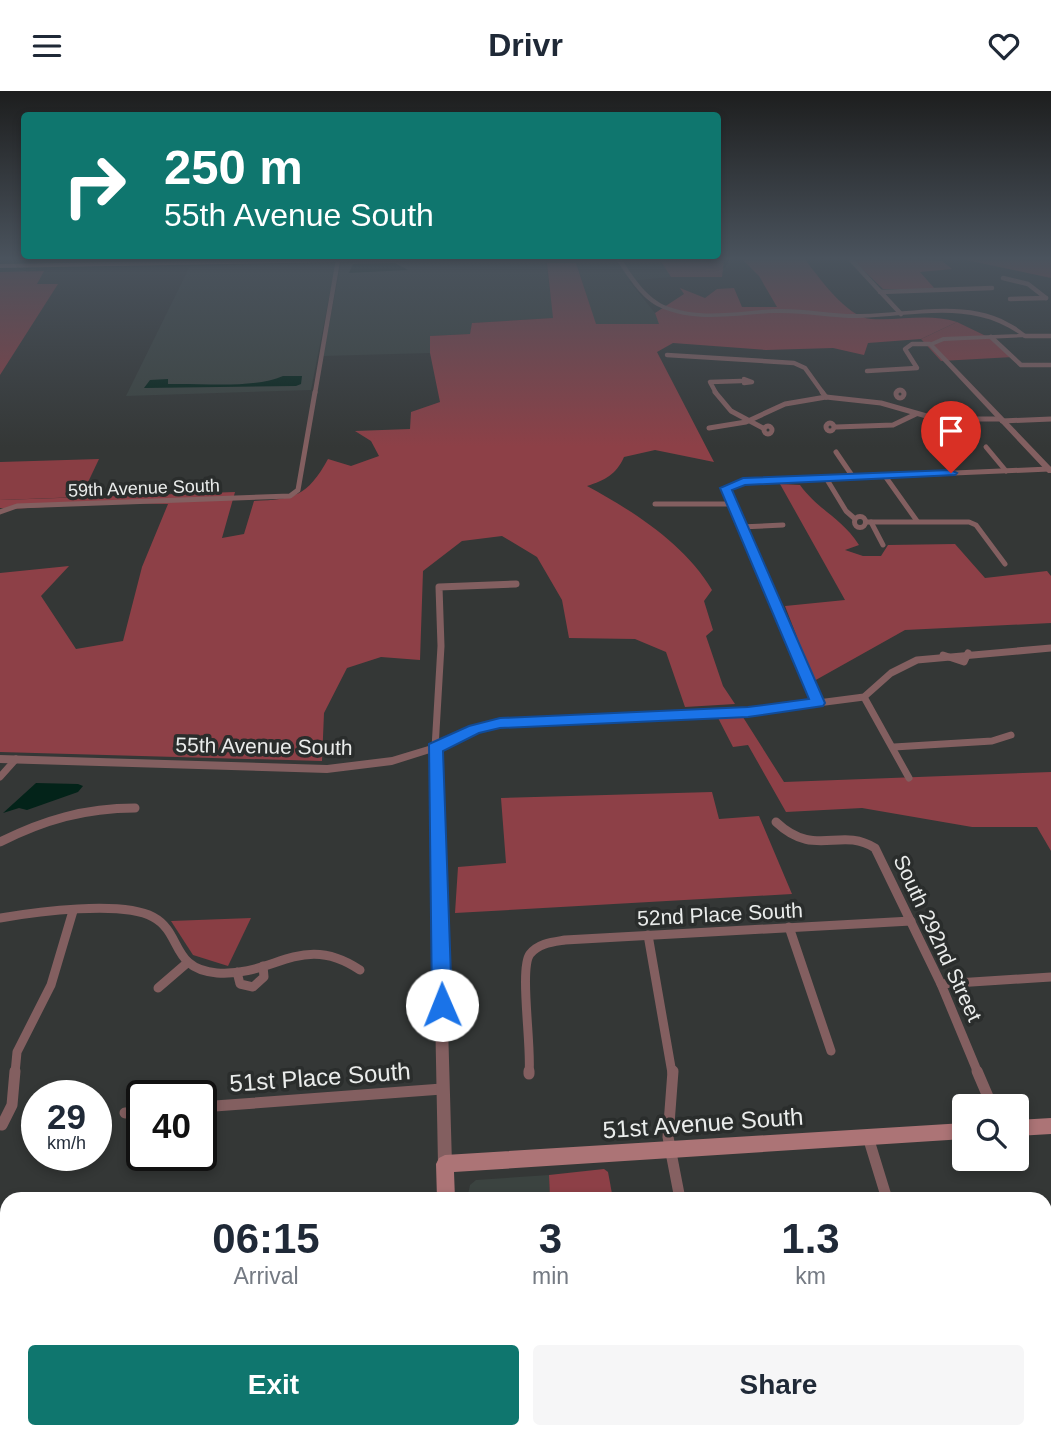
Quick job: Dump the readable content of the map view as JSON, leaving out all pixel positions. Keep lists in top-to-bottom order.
{
  "streets": {
    "main road": ["51st Avenue South"],
    "street": [
      "59th Avenue South",
      "55th Avenue South",
      "52nd Place South",
      "South 292nd Street",
      "51st Place South"
    ]
  },
  "crossings": [
    ["52nd Place South", "South 292nd Street"]
  ],
  "page": {
    "header": "Drivr",
    "turn": ["250 m", "55th Avenue South"],
    "speed": "29 km/h",
    "limit": "40",
    "eta": [
      "06:15",
      "Arrival",
      "3",
      "min",
      "1.3",
      "km"
    ],
    "buttons": ["Exit", "Share"]
  }
}
